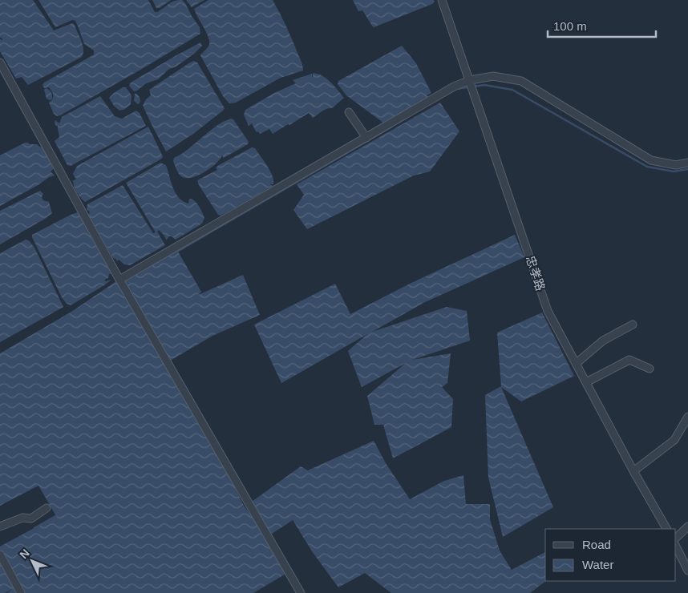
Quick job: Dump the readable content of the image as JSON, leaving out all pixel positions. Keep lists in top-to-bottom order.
{
  "streets": {
    "street": ["忠孝路"]
  },
  "legend": ["Road", "Water"],
  "scale_bar": "100 m",
  "north": "top left"
}
